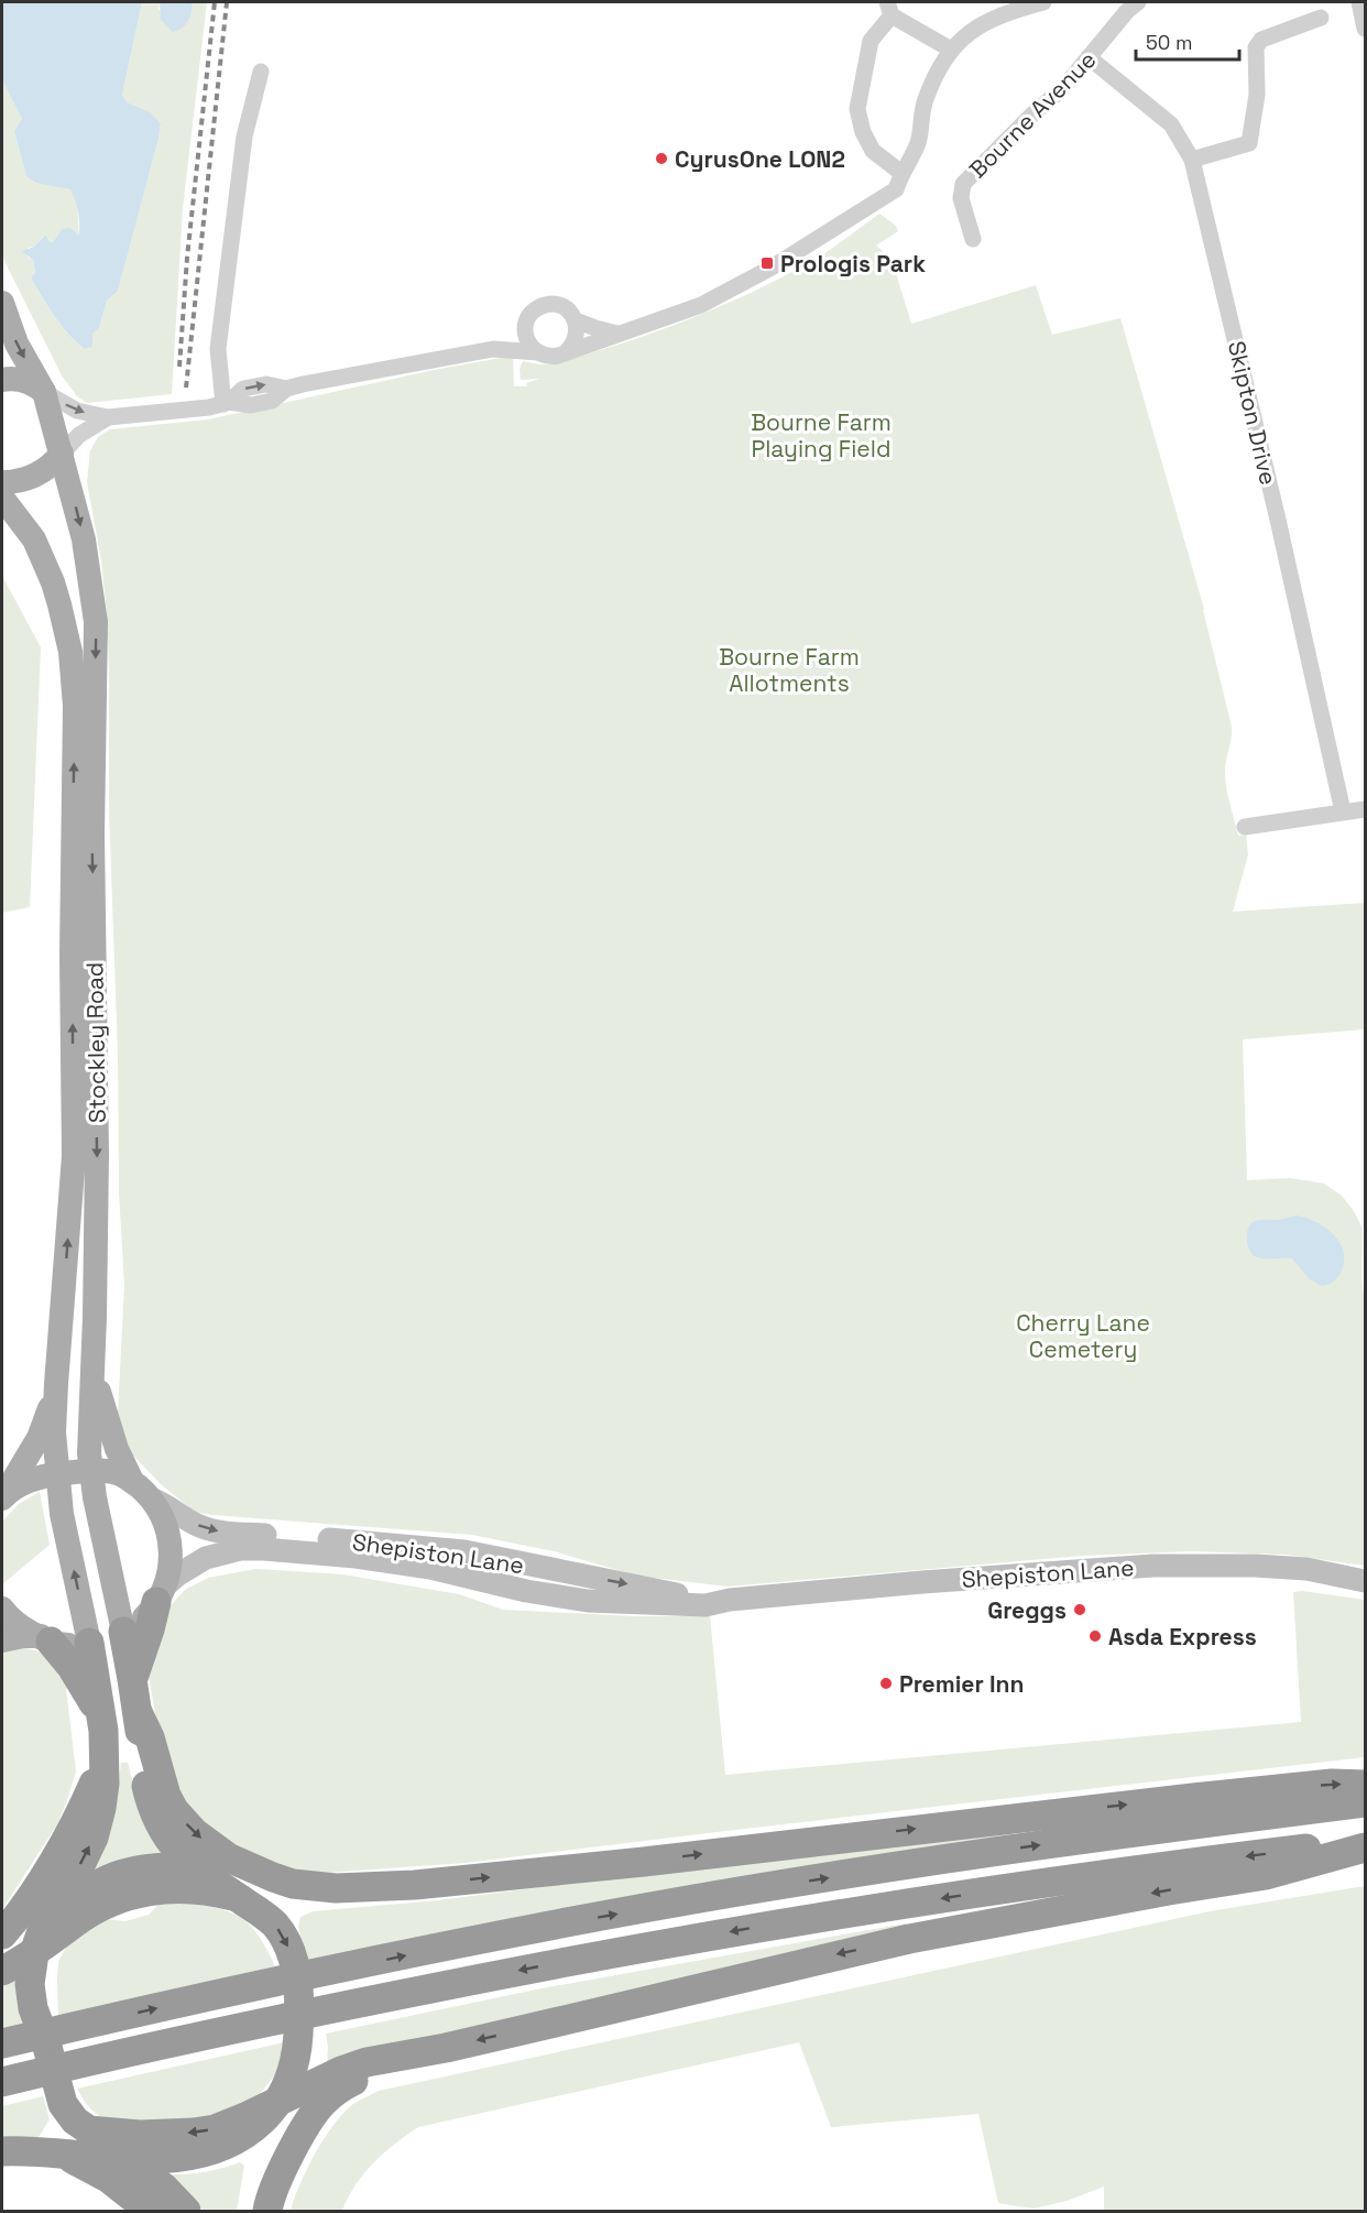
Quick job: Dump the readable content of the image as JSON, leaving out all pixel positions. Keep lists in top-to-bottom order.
{
  "streets": {
    "main road": ["Stockley Road"],
    "street": ["Bourne Avenue", "Skipton Drive", "Shepiston Lane"]
  },
  "crossings": [
    ["Bourne Avenue", "Skipton Drive"]
  ],
  "parks": ["Bourne Farm Playing Field", "Bourne Farm Allotments", "Cherry Lane Cemetery"],
  "places": {
    "other": [
      "CyrusOne LON2",
      "Greggs",
      "Asda Express",
      "Premier Inn"
    ],
    "transit": ["Prologis Park"]
  },
  "scale_bar": "50 m"
}
